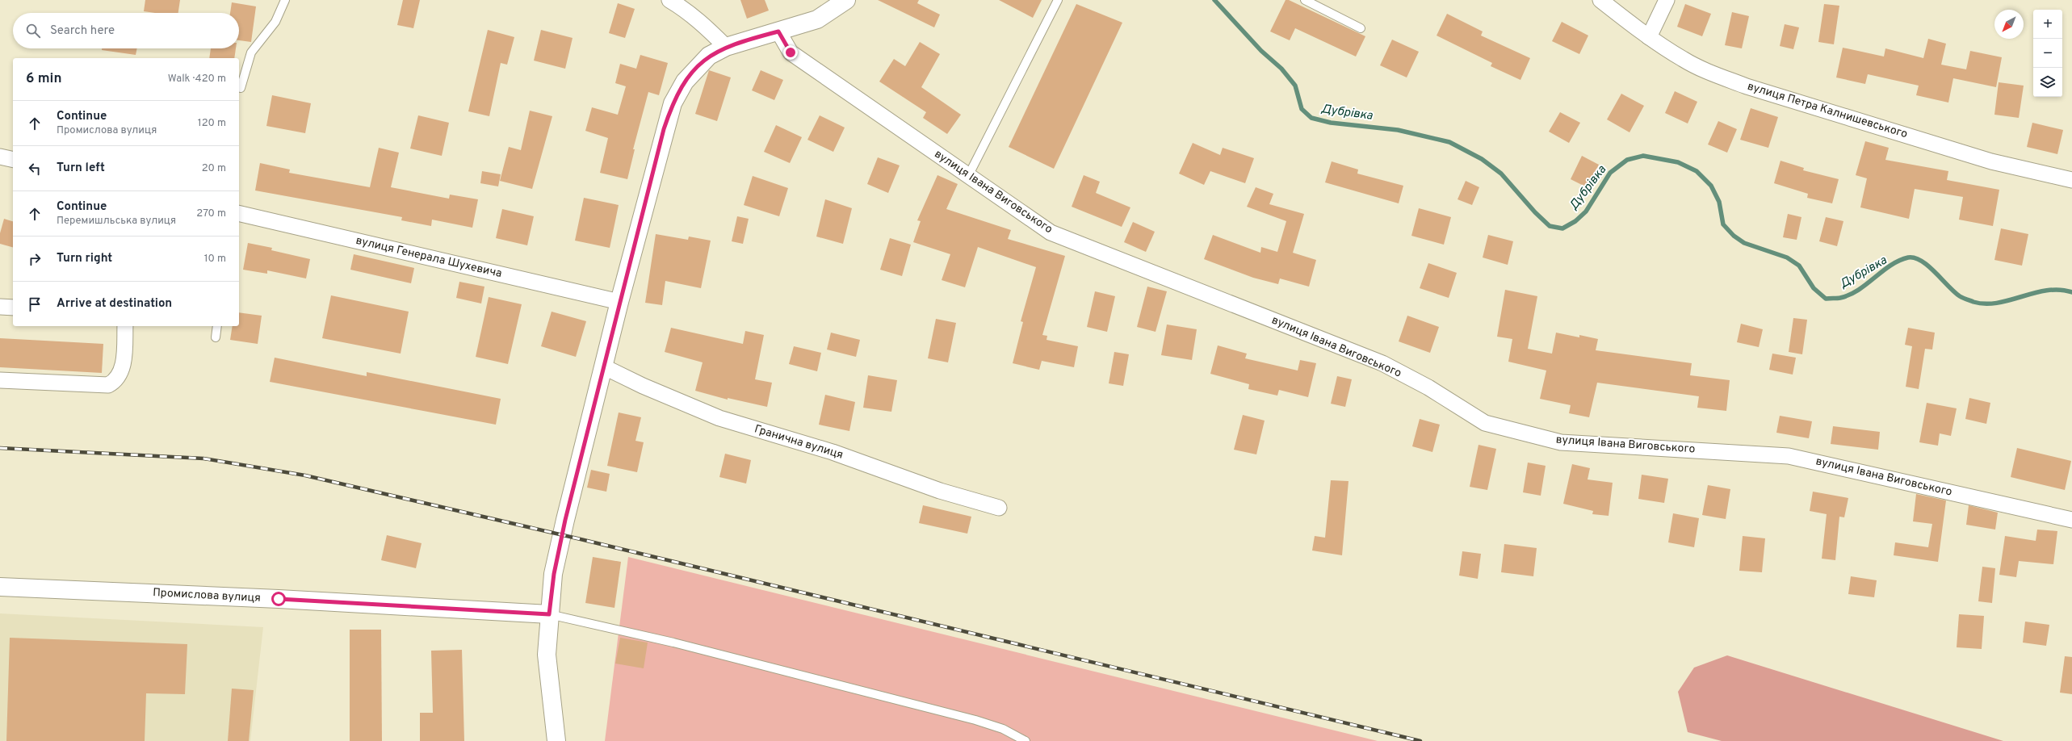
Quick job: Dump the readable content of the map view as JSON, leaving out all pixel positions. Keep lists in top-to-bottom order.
{
  "streets": {
    "main road": ["Промислова вулиця"],
    "street": [
      "вулиця Петра Калнишевського",
      "вулиця Івана Виговського",
      "вулиця Генерала Шухевича",
      "Гранична вулиця"
    ]
  },
  "water": ["Дубрівка"],
  "north": "bottom left",
  "page": {
    "map_buttons": ["+", "−"],
    "search": "Search here",
    "heading": ["6 min", "Walk · 420 m"],
    "list": [
      ["Continue", "Промислова вулиця", "120 m"],
      ["Turn left", "20 m"],
      ["Continue", "Перемишльська вулиця", "270 m"],
      ["Turn right", "10 m"],
      "Arrive at destination"
    ]
  }
}
